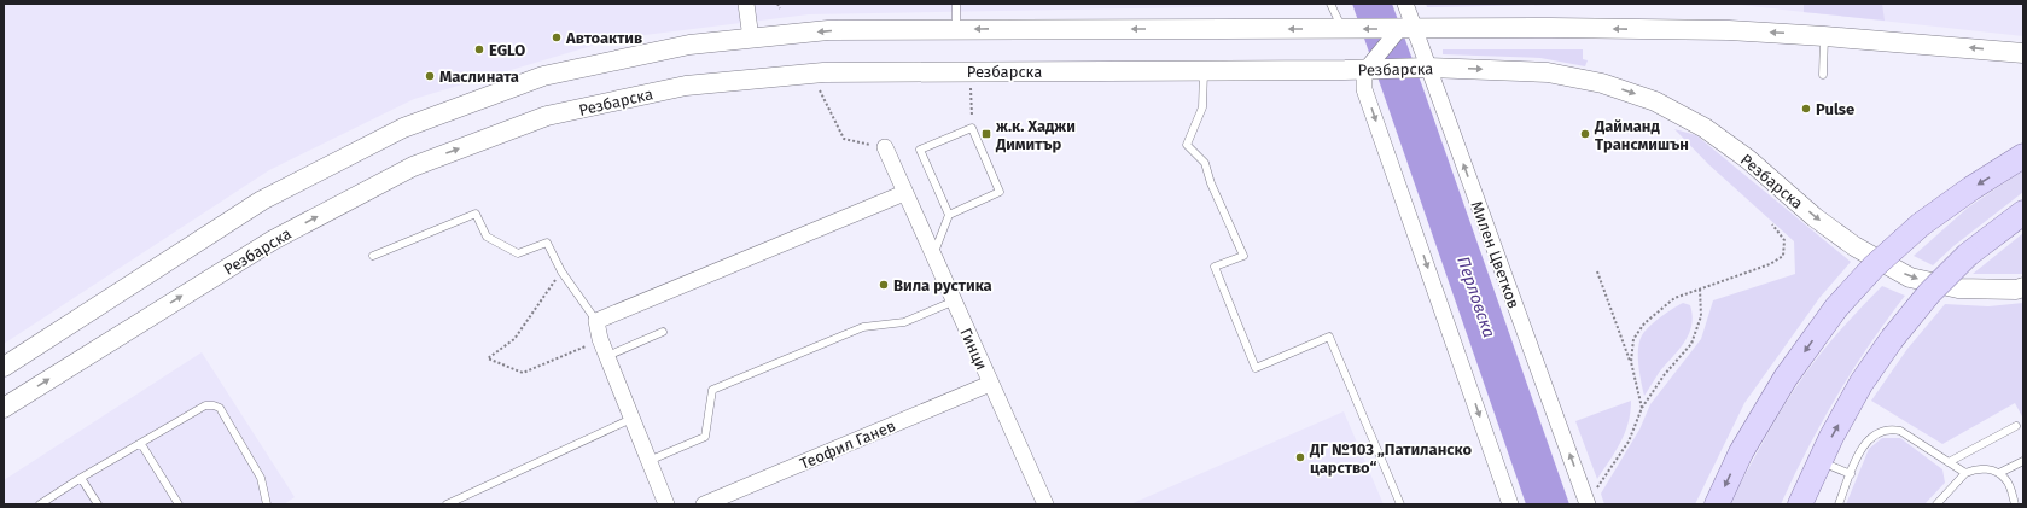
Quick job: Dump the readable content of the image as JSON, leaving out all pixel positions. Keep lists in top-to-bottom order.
{
  "streets": {
    "street": [
      "Резбарска",
      "Милен Цветков",
      "Гинци",
      "Теофил Ганев"
    ]
  },
  "crossings": [
    ["Резбарска", "Милен Цветков"],
    ["Гинци", "Теофил Ганев"]
  ],
  "water": ["Перловска"],
  "places": {
    "other": [
      "Автоактив",
      "EGLO",
      "Маслината",
      "Pulse",
      "Дайманд Трансмишън",
      "Вила рустика",
      "ДГ №103 „Патиланско царство“"
    ],
    "transit": ["ж.к. Хаджи Димитър"]
  }
}
